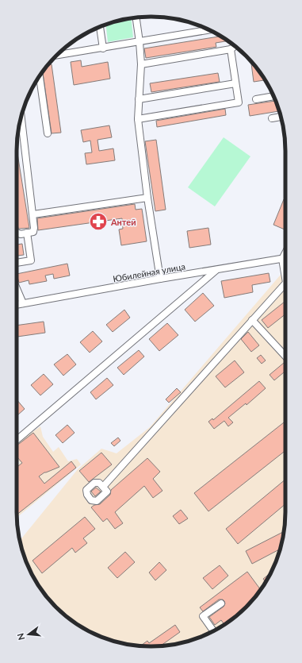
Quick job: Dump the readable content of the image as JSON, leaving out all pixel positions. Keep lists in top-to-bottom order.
{
  "streets": {
    "street": ["Юбилейная улица"]
  },
  "places": {
    "pharmacy": ["Антей"]
  },
  "north": "left"
}
